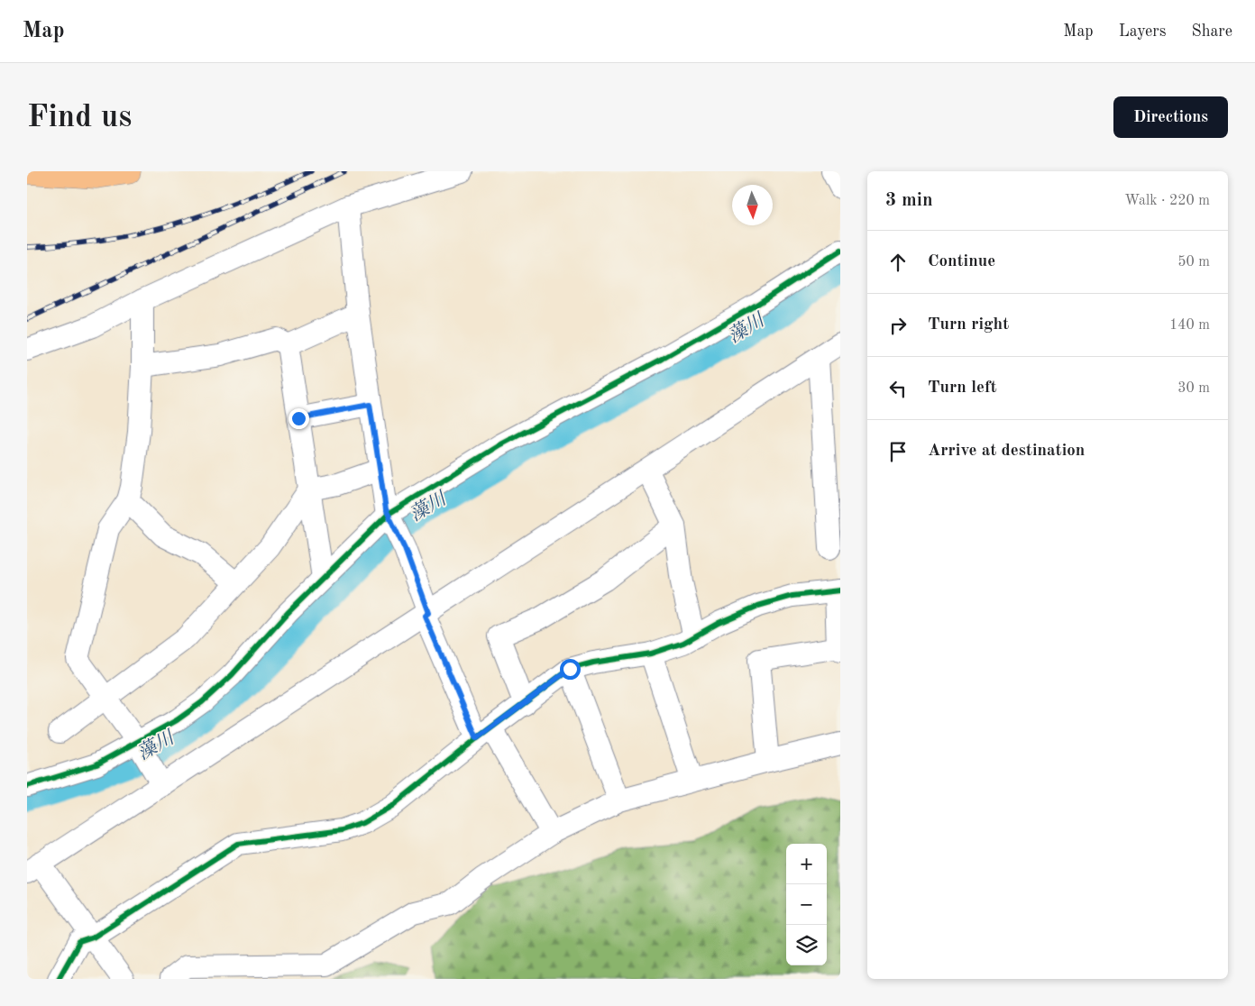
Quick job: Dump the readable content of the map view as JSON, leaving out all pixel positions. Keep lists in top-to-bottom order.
{
  "water": ["藻川"],
  "north": "bottom",
  "page": {
    "header": "Map",
    "nav": ["Map", "Layers", "Share"],
    "buttons": "Directions",
    "title": "Find us",
    "heading": ["3 min", "Walk · 220 m"],
    "list": [
      ["Continue", "50 m"],
      ["Turn right", "140 m"],
      ["Turn left", "30 m"],
      "Arrive at destination"
    ],
    "map_buttons": ["+", "−"]
  }
}
